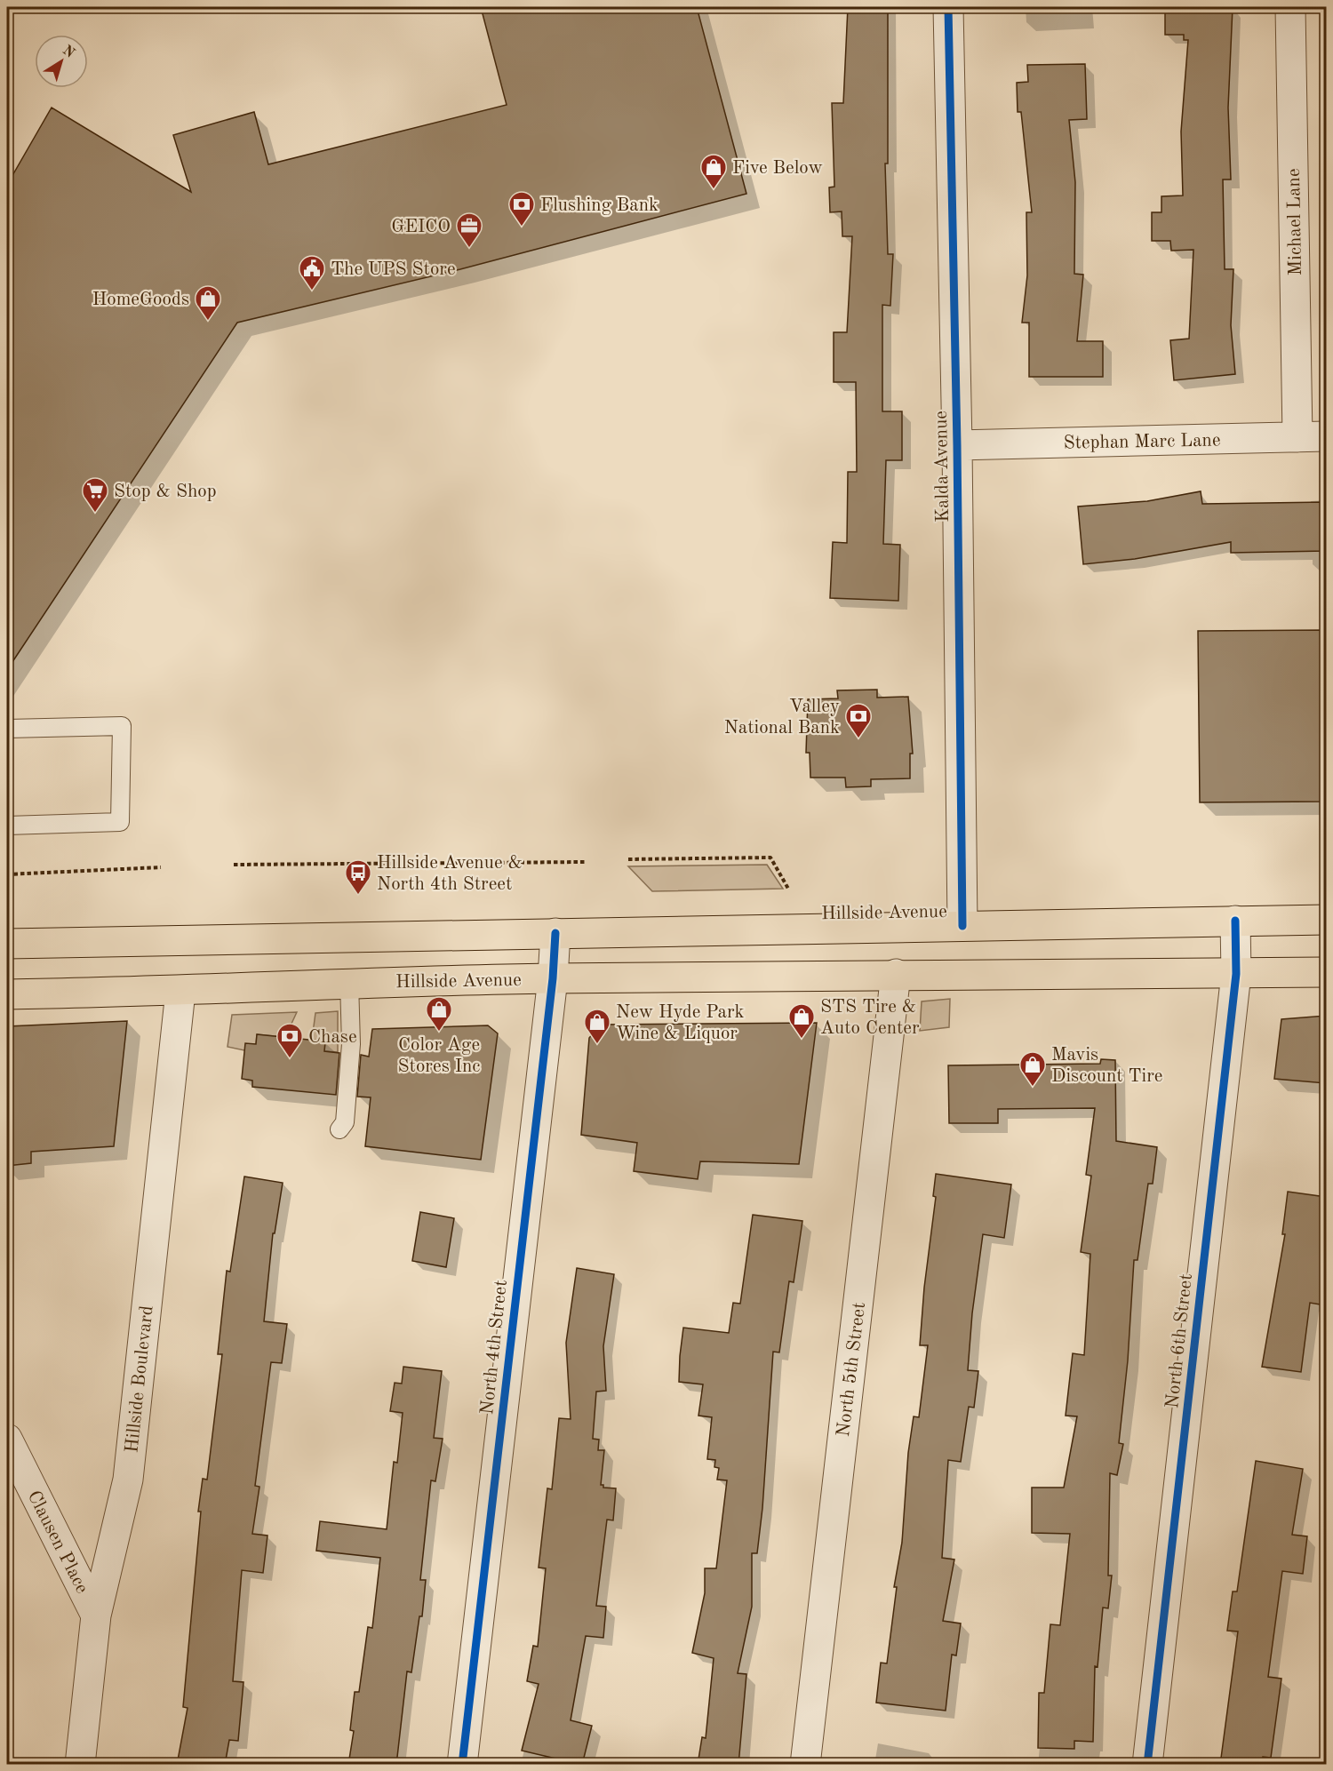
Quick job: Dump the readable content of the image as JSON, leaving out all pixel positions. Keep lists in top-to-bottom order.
{
  "streets": {
    "main road": ["Hillside Avenue"],
    "street": [
      "Michael Lane",
      "Stephan Marc Lane",
      "Kalda Avenue",
      "North 6th Street",
      "North 4th Street",
      "North 5th Street",
      "Hillside Boulevard",
      "Clausen Place"
    ]
  },
  "crossings": [
    ["Michael Lane", "Stephan Marc Lane"],
    ["Stephan Marc Lane", "Kalda Avenue"],
    ["Kalda Avenue", "Hillside Avenue"],
    ["Hillside Avenue", "North 6th Street"],
    ["Hillside Avenue", "North 4th Street"],
    ["Hillside Avenue", "North 5th Street"],
    ["Hillside Avenue", "Hillside Boulevard"],
    ["Hillside Boulevard", "Clausen Place"]
  ],
  "places": {
    "shop": [
      "Five Below",
      "HomeGoods",
      "Color Age Stores Inc",
      "STS Tire & Auto Center",
      "New Hyde Park Wine & Liquor",
      "Mavis Discount Tire"
    ],
    "bank": ["Flushing Bank", "Valley National Bank", "Chase"],
    "office": ["GEICO"],
    "public building": ["The UPS Store"],
    "supermarket": ["Stop & Shop"],
    "bus stop": ["Hillside Avenue & North 4th Street"]
  },
  "north": "top right"
}
